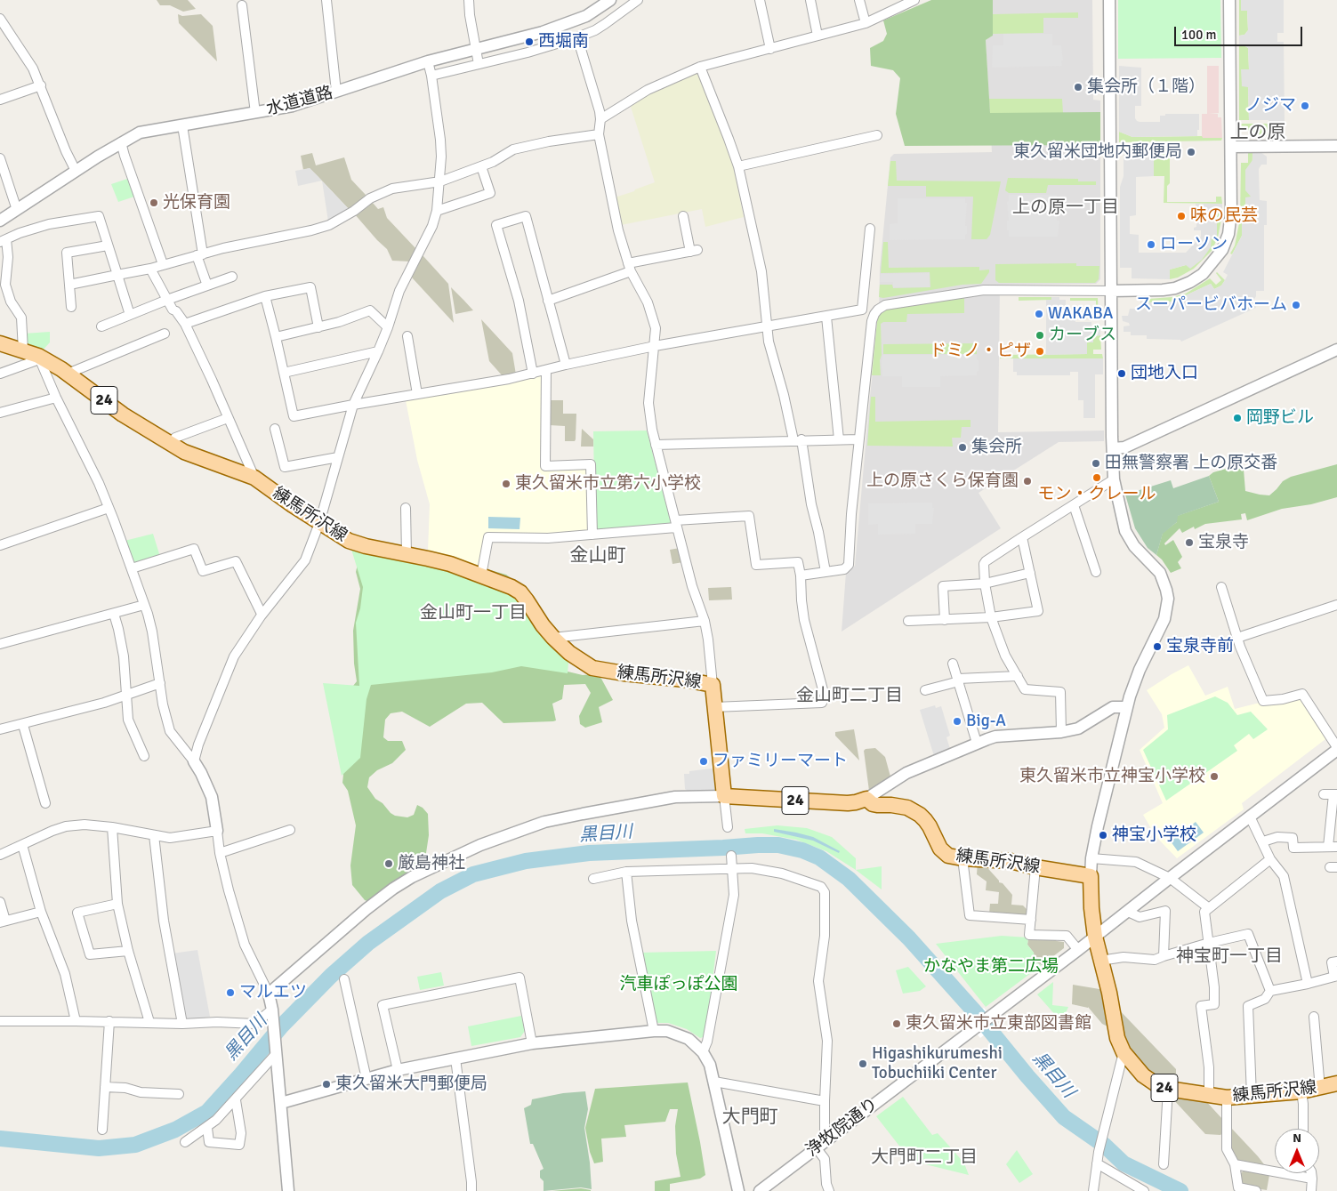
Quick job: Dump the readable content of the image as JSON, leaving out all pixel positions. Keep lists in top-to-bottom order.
{
  "streets": {
    "main road": ["24", "練馬所沢線"],
    "street": ["水道道路", "浄牧院通り"]
  },
  "crossings": [
    ["練馬所沢線", "浄牧院通り"]
  ],
  "districts": [
    "上の原",
    "上の原一丁目",
    "金山町",
    "金山町一丁目",
    "金山町二丁目",
    "神宝町一丁目",
    "大門町",
    "大門町二丁目"
  ],
  "water": ["黒目川"],
  "parks": ["かなやま第二広場", "汽車ぽっぽ公園"],
  "places": [
    "西堀南",
    "集会所（１階）",
    "ノジマ",
    "東久留米団地内郵便局",
    "光保育園",
    "味の民芸",
    "ローソン",
    "スーパービバホーム",
    "WAKABA",
    "カーブス",
    "ドミノ・ピザ",
    "団地入口",
    "岡野ビル",
    "集会所",
    "田無警察署 上の原交番",
    "モン・クレール",
    "上の原さくら保育園",
    "東久留米市立第六小学校",
    "宝泉寺",
    "宝泉寺前",
    "Big-A",
    "ファミリーマート",
    "東久留米市立神宝小学校",
    "神宝小学校",
    "厳島神社",
    "マルエツ",
    "東久留米市立東部図書館",
    "Higashikurumeshi Tobuchiiki Center",
    "東久留米大門郵便局"
  ],
  "scale_bar": "100 m",
  "north": "top"
}
